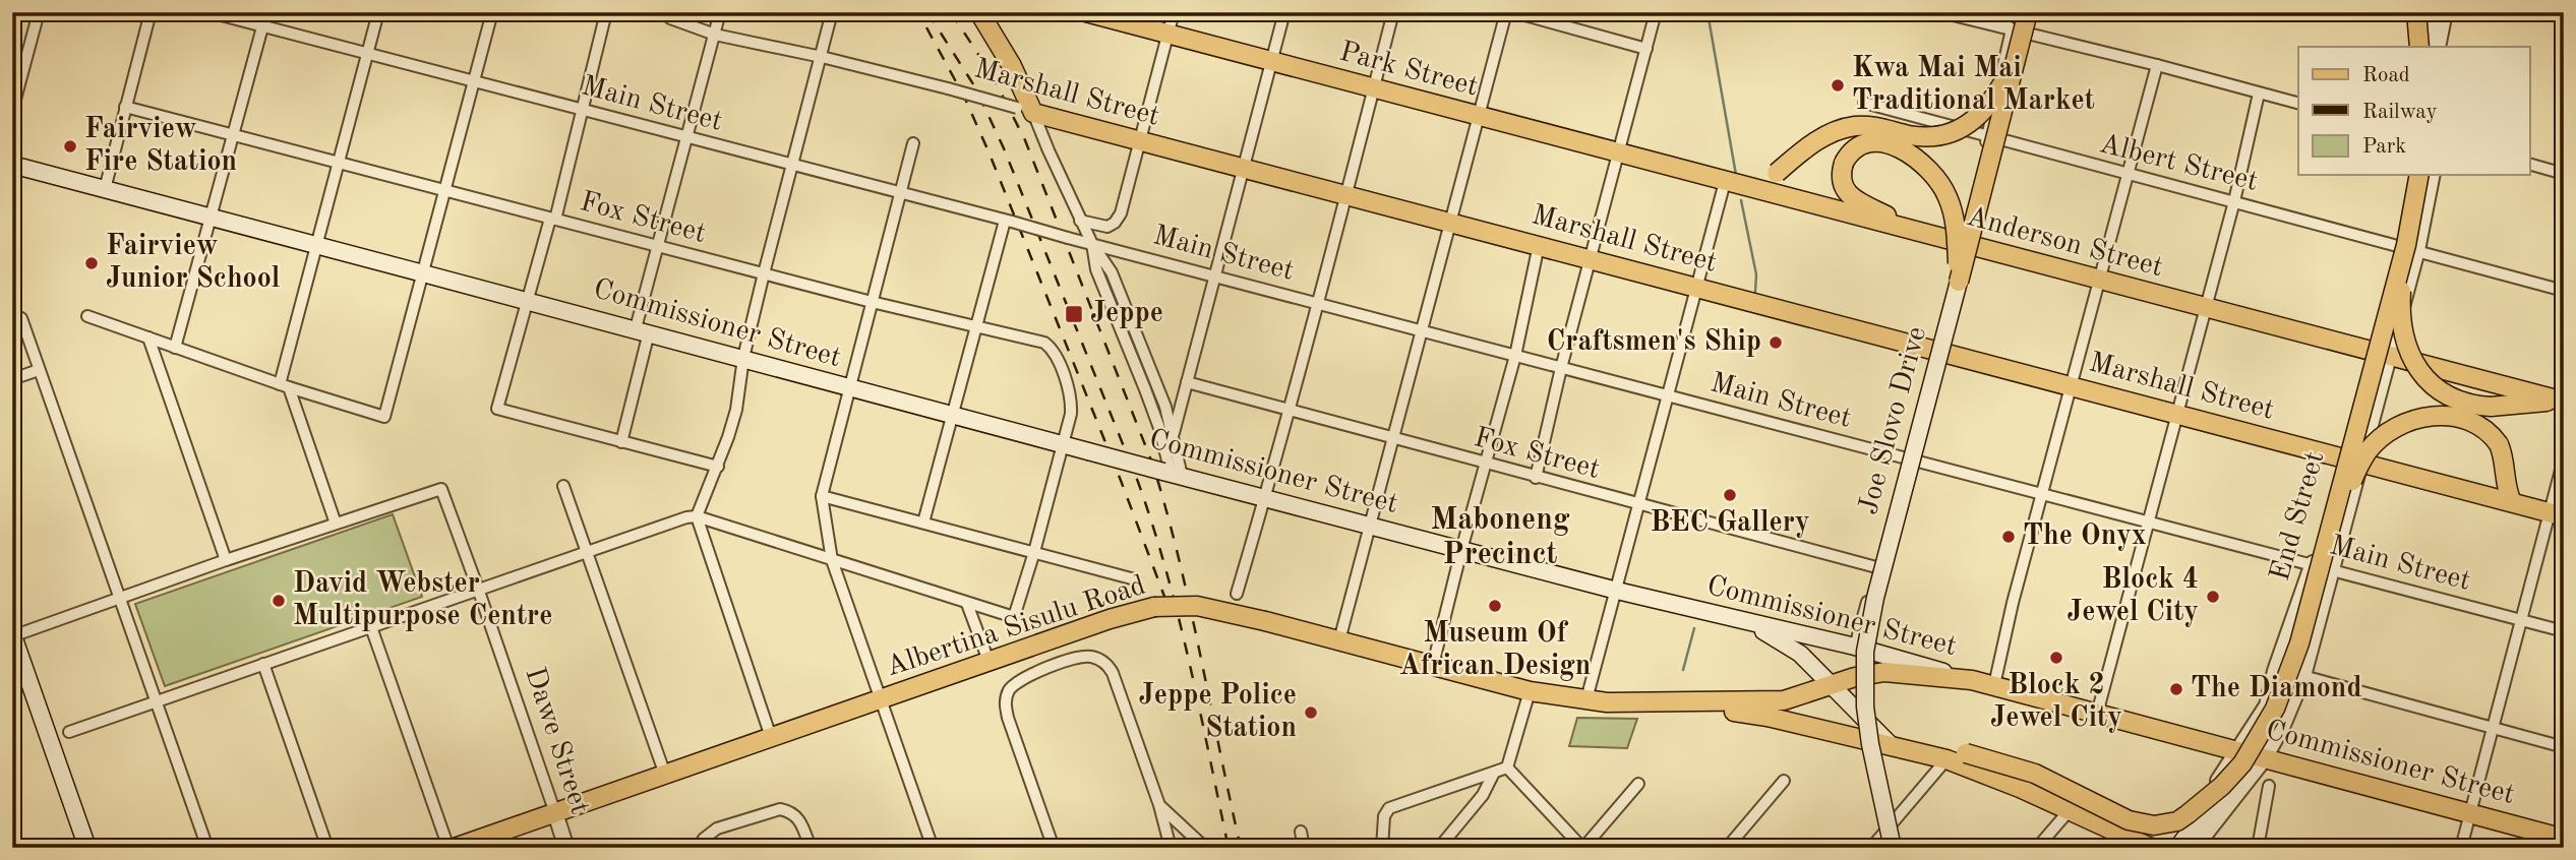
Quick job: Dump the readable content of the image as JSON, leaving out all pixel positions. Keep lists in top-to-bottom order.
{
  "streets": {
    "main road": [
      "Park Street",
      "Marshall Street",
      "Anderson Street",
      "Commissioner Street",
      "Joe Slovo Drive",
      "Albertina Sisulu Road"
    ],
    "street": [
      "Main Street",
      "Albert Street",
      "Fox Street",
      "End Street",
      "Dawe Street"
    ]
  },
  "crossings": [
    ["Park Street", "Anderson Street"],
    ["Marshall Street", "End Street"],
    ["Main Street", "End Street"],
    ["Albert Street", "End Street"],
    ["Fox Street", "Commissioner Street"],
    ["Anderson Street", "End Street"],
    ["Commissioner Street", "End Street"],
    ["Commissioner Street", "Albertina Sisulu Road"],
    ["Albertina Sisulu Road", "Dawe Street"]
  ],
  "districts": ["Maboneng Precinct"],
  "places": {
    "other": [
      "Kwa Mai Mai Traditional Market",
      "Fairview Fire Station",
      "Fairview Junior School",
      "Craftsmen's Ship",
      "BEC Gallery",
      "The Onyx",
      "Block 4 Jewel City",
      "David Webster Multipurpose Centre",
      "Museum Of African Design",
      "Block 2 Jewel City",
      "The Diamond",
      "Jeppe Police Station"
    ],
    "transit": ["Jeppe"]
  },
  "legend": ["Road", "Railway", "Park"]
}
